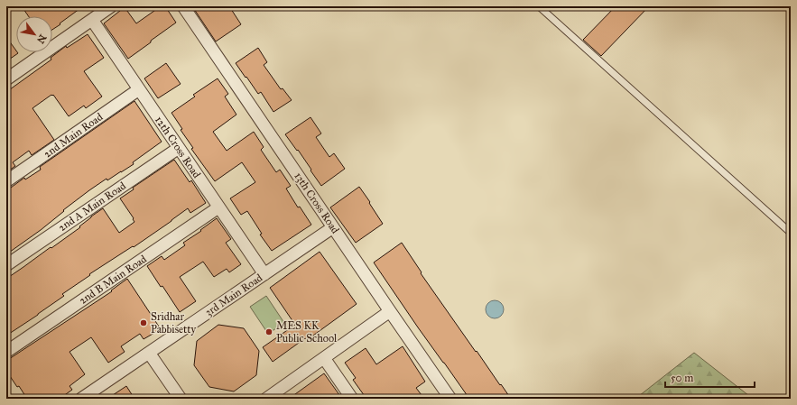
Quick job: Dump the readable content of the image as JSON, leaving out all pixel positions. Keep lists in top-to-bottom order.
{
  "streets": {
    "street": [
      "2nd Main Road",
      "12th Cross Road",
      "13th Cross Road",
      "2nd A Main Road",
      "2nd B Main Road",
      "3rd Main Road"
    ]
  },
  "crossings": [
    ["2nd Main Road", "12th Cross Road"],
    ["12th Cross Road", "2nd A Main Road"],
    ["12th Cross Road", "2nd B Main Road"],
    ["12th Cross Road", "3rd Main Road"],
    ["13th Cross Road", "3rd Main Road"]
  ],
  "places": ["Sridhar Pabbisetty", "MES KK Public School"],
  "scale_bar": "50 m",
  "north": "bottom right"
}
